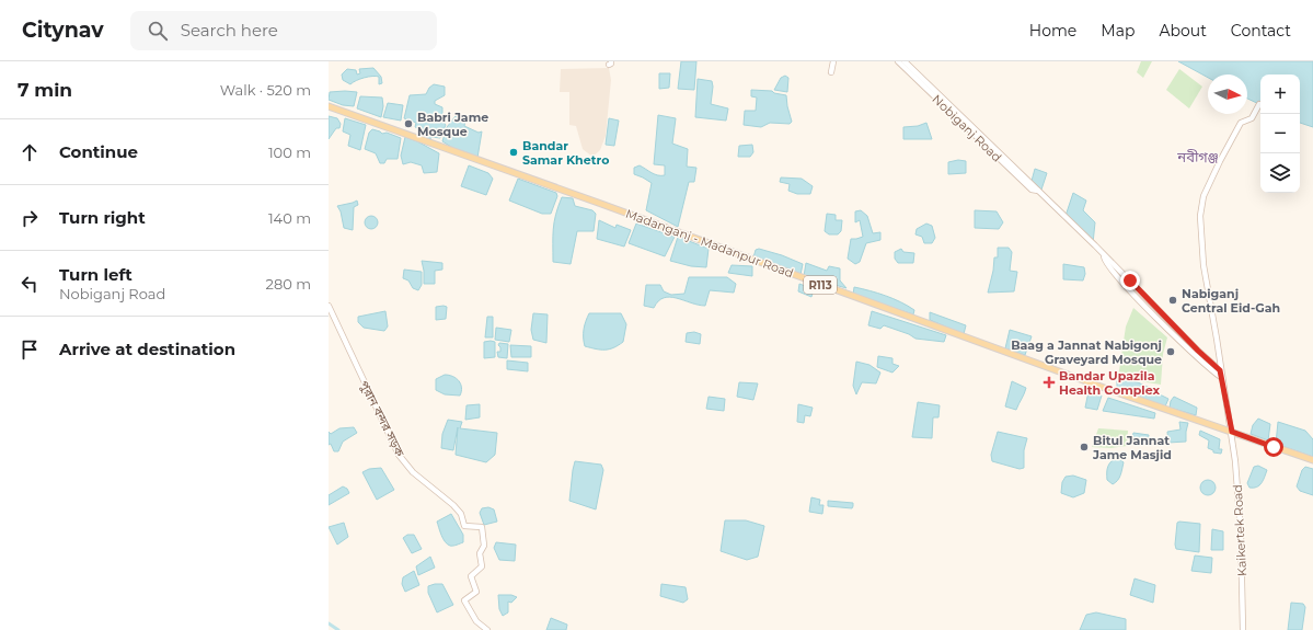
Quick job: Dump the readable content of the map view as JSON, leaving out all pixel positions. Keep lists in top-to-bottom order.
{
  "streets": {
    "main road": [
      "Nobiganj Road",
      "Madanganj - Madanpur Road",
      "R113",
      "পুরান বন্দর সড়ক",
      "Kaikertek Road"
    ]
  },
  "crossings": [
    ["Nobiganj Road", "Kaikertek Road"],
    ["Madanganj - Madanpur Road", "Kaikertek Road"]
  ],
  "districts": ["নবীগঞ্জ"],
  "places": {
    "other": [
      "Babri Jame Mosque",
      "Bandar Samar Khetro",
      "Nabiganj Central Eid-Gah",
      "Baag a Jannat Nabigonj Graveyard Mosque",
      "Bitul Jannat Jame Masjid"
    ],
    "health": ["Bandar Upazila Health Complex"]
  },
  "north": "right",
  "page": {
    "header": "Citynav",
    "search": "Search here",
    "nav": [
      "Home",
      "Map",
      "About",
      "Contact"
    ],
    "heading": ["7 min", "Walk · 520 m"],
    "map_buttons": ["+", "−"],
    "list": [
      ["Continue", "100 m"],
      ["Turn right", "140 m"],
      ["Turn left", "Nobiganj Road", "280 m"],
      "Arrive at destination"
    ]
  }
}
